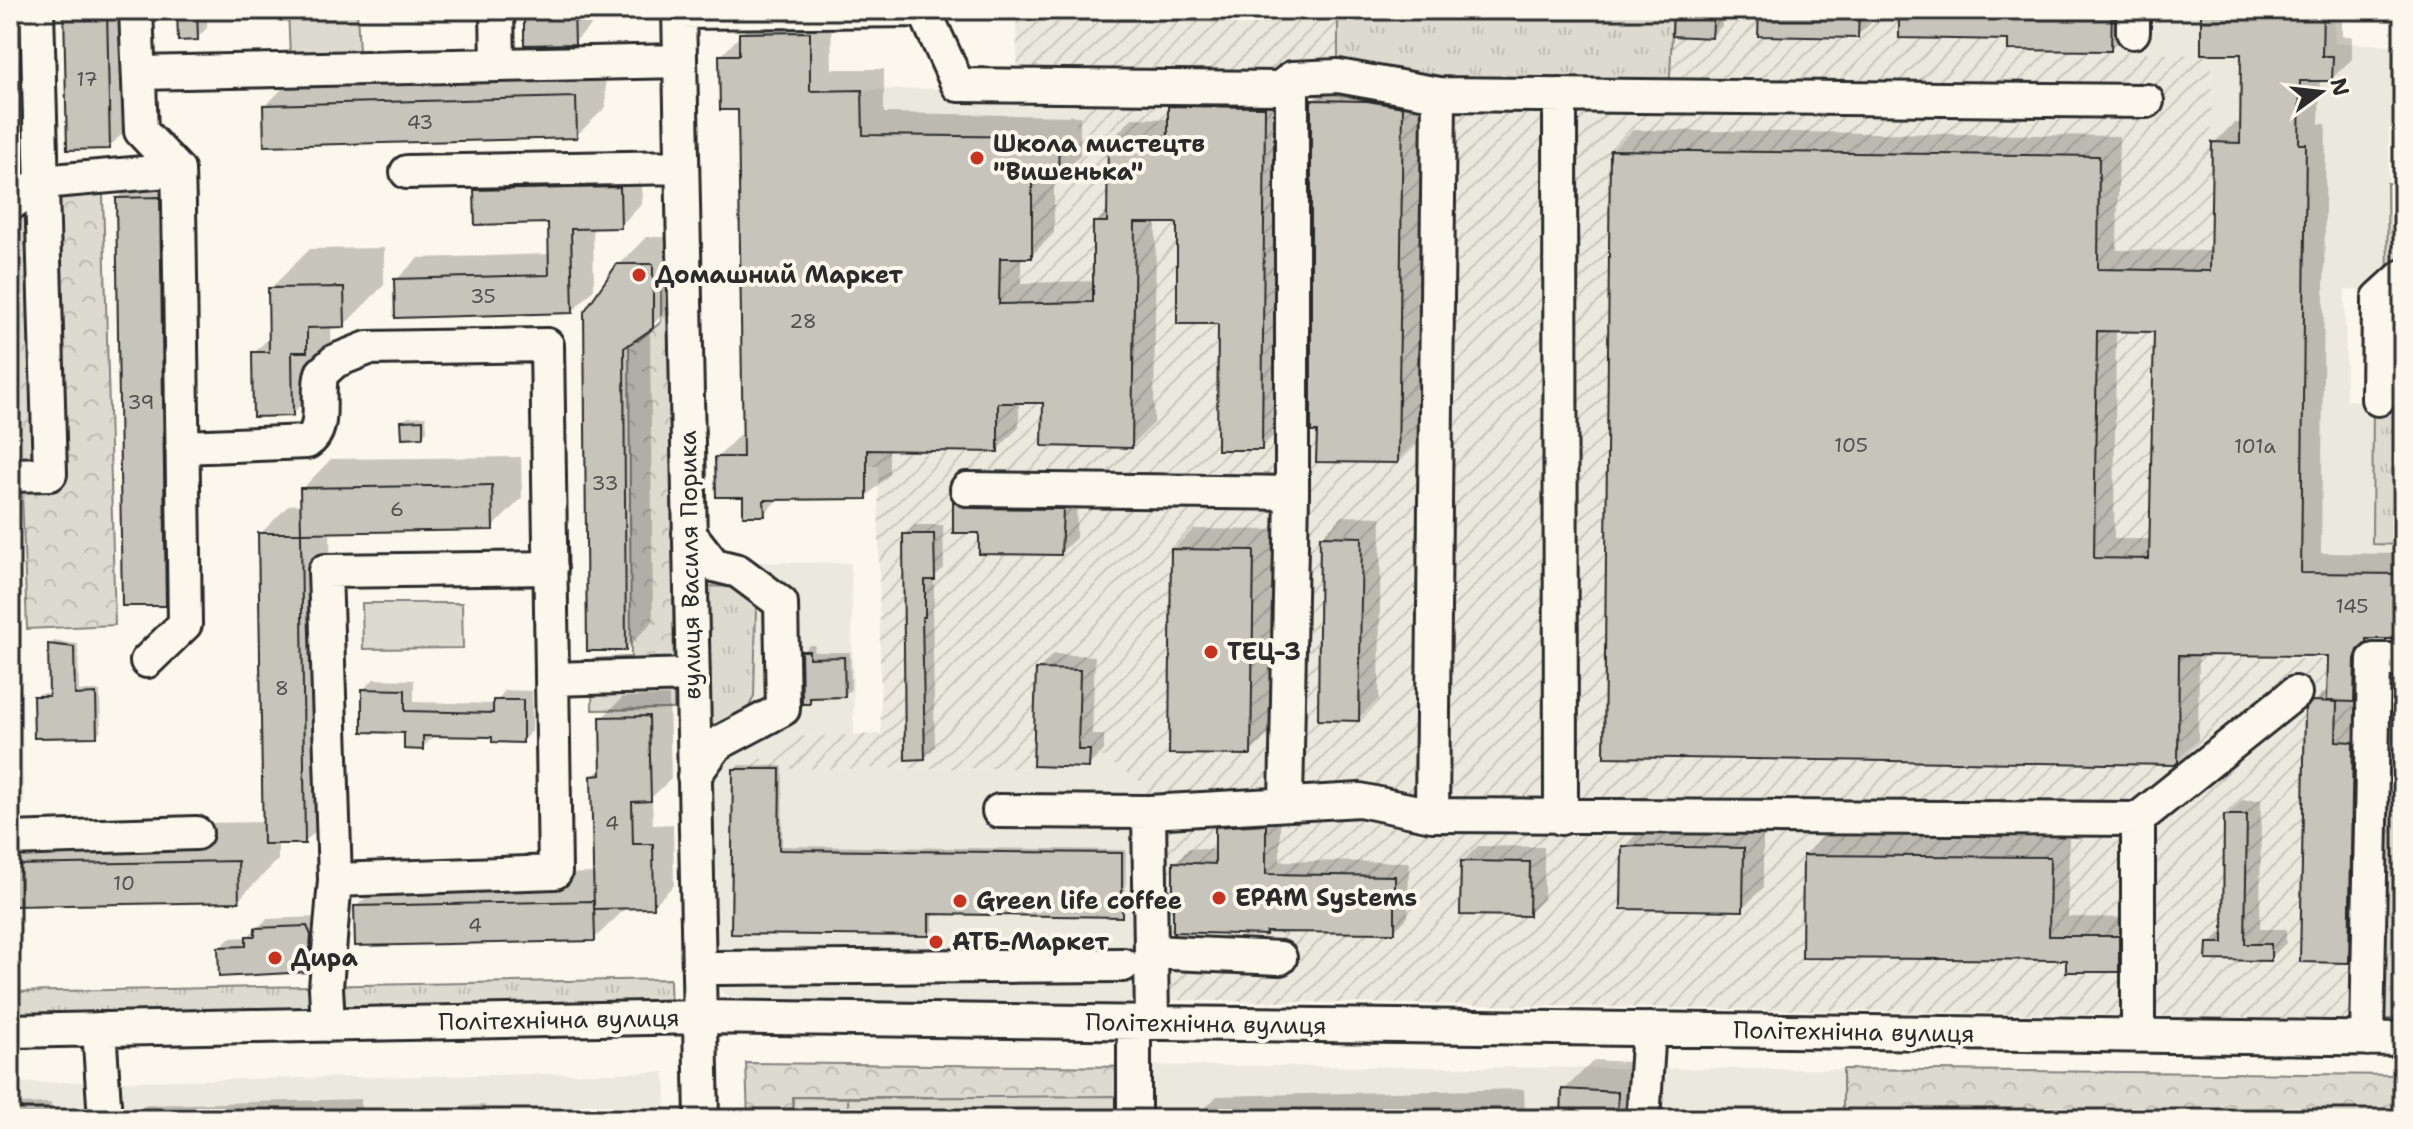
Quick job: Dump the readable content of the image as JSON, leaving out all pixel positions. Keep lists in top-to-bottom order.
{
  "streets": {
    "street": ["вулиця Василя Порика", "Політехнічна вулиця"]
  },
  "crossings": [
    ["вулиця Василя Порика", "Політехнічна вулиця"]
  ],
  "places": [
    "Школа мистецтв \"Вишенька\"",
    "Домашний Маркет",
    "ТЕЦ-3",
    "EPAM Systems",
    "Green life coffee",
    "АТБ-Маркет",
    "Дира"
  ],
  "house_numbers": [
    "17",
    "43",
    "35",
    "28",
    "39",
    "105",
    "101а",
    "33",
    "6",
    "145",
    "8",
    "4",
    "10",
    "4"
  ],
  "north": "right"
}
